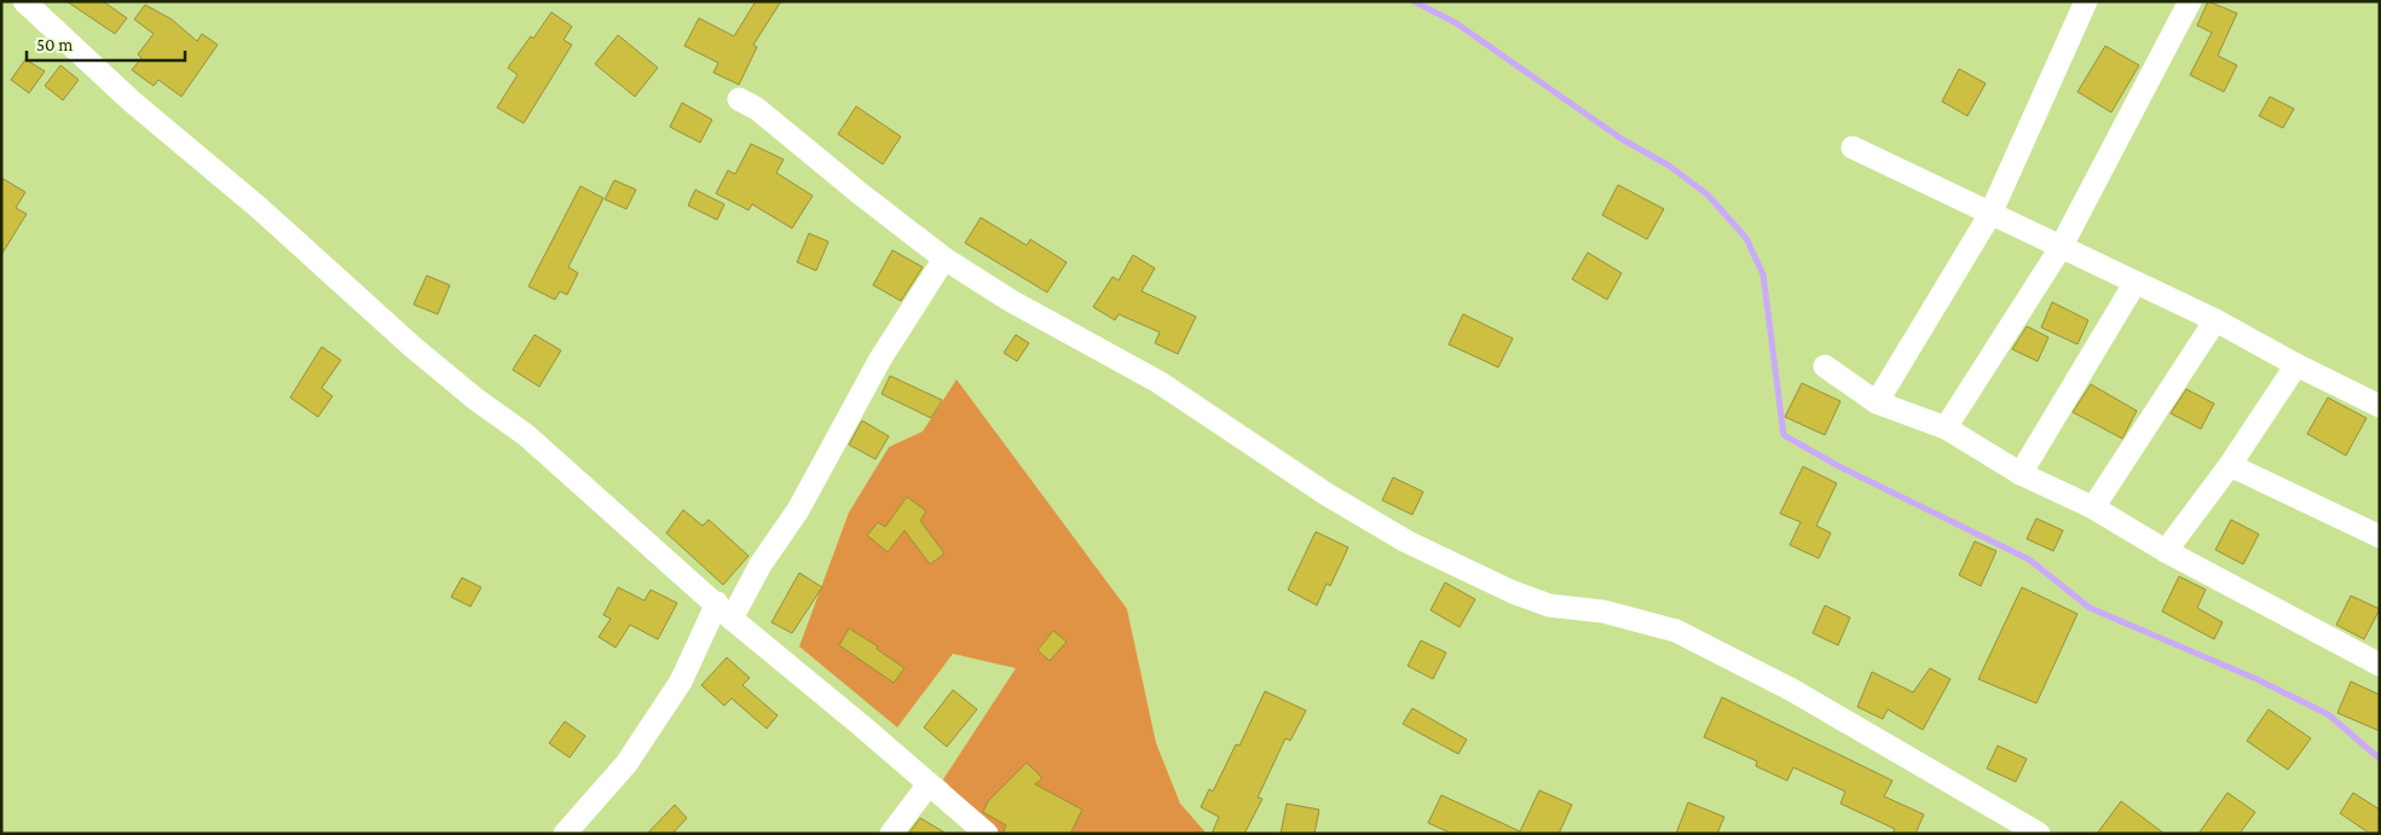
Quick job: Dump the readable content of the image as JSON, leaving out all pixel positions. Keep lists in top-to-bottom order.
{
  "scale_bar": "50 m"
}
